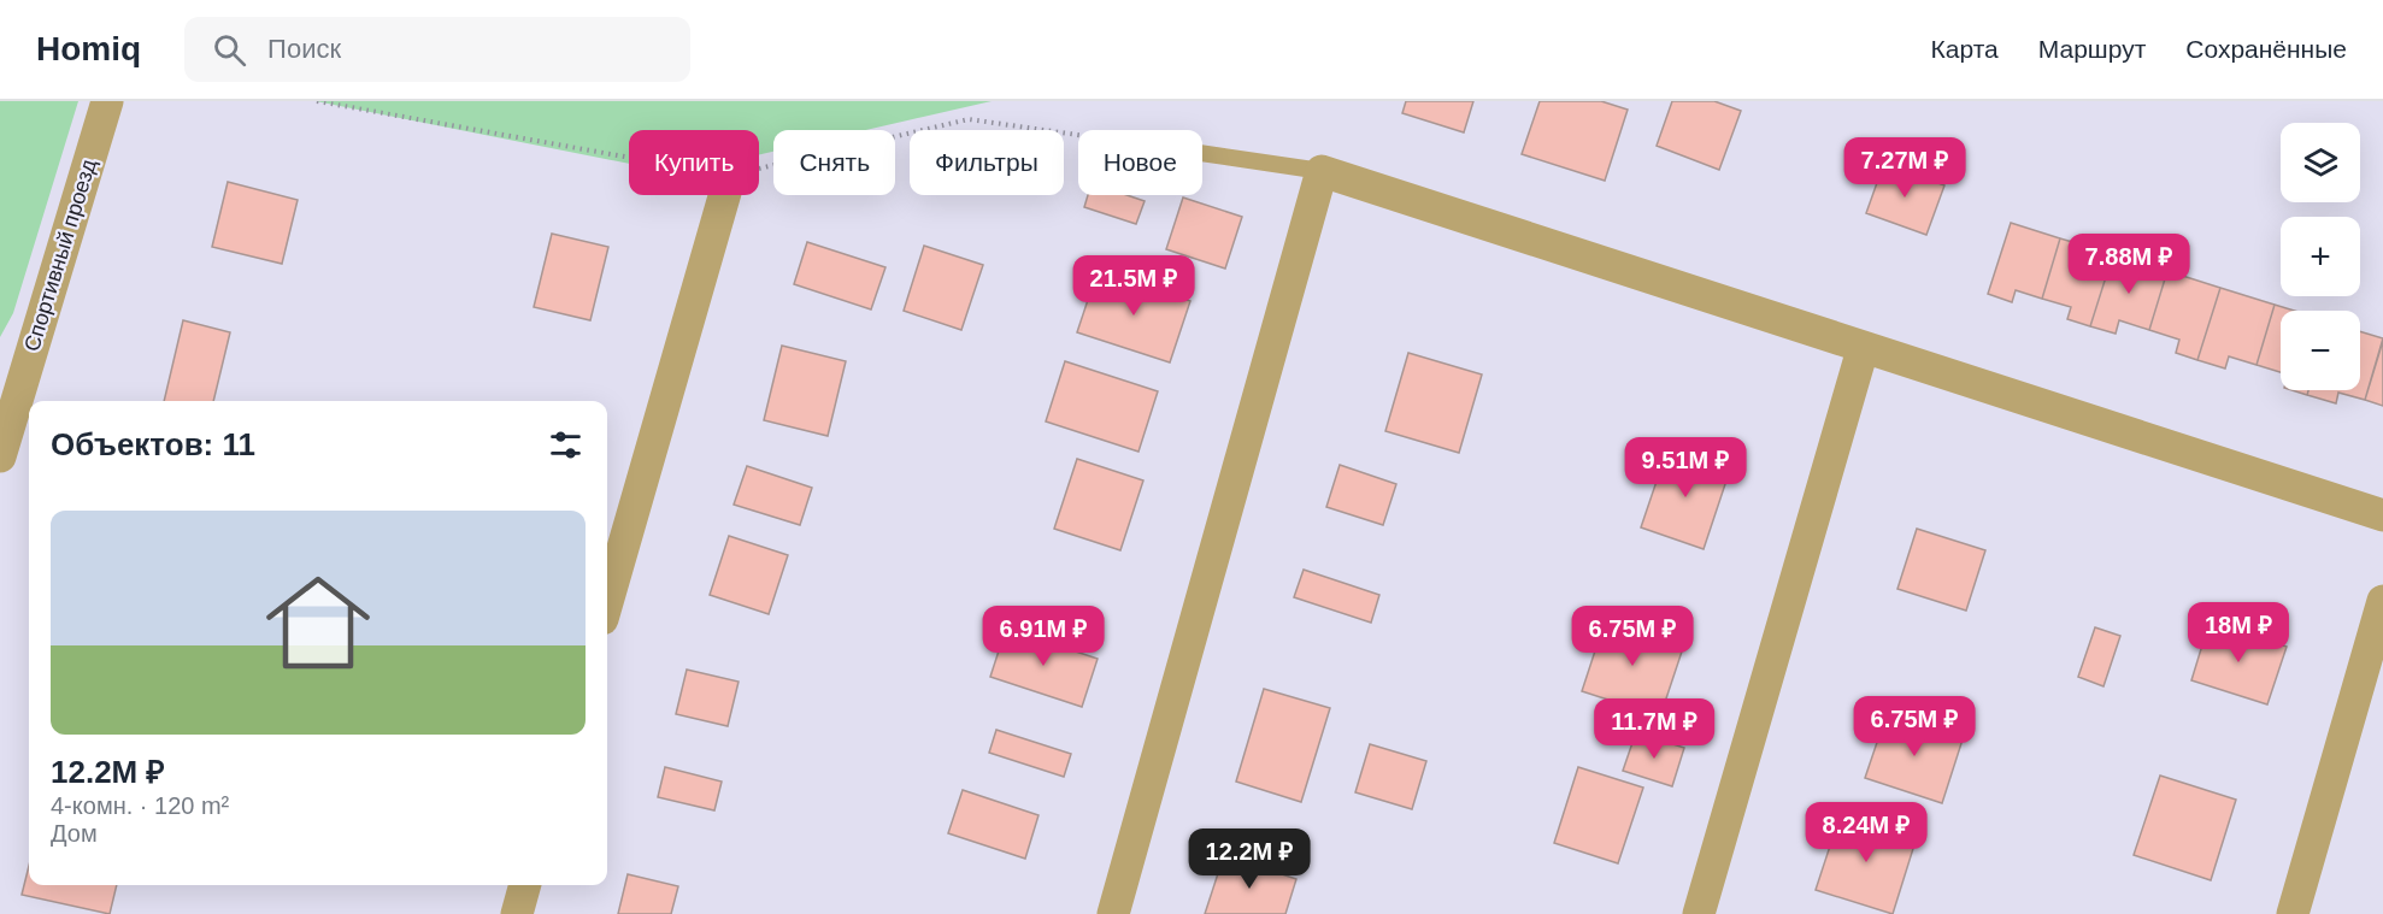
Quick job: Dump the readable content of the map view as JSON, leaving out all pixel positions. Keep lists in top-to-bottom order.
{
  "streets": {
    "street": ["Спортивный проезд"]
  },
  "page": {
    "header": "Homiq",
    "search": "Поиск",
    "nav": ["Карта", "Маршрут", "Сохранённые"],
    "map_buttons": ["+", "−"],
    "chip": [
      "Купить",
      "Снять",
      "Фильтры",
      "Новое"
    ],
    "price": [
      "7.27M ₽",
      "7.88M ₽",
      "21.5M ₽",
      "9.51M ₽",
      "18M ₽",
      "6.91M ₽",
      "6.75M ₽",
      "6.75M ₽",
      "11.7M ₽",
      "8.24M ₽",
      "12.2M ₽"
    ],
    "heading": "Объектов: 11",
    "list": [
      {
        "name": "12.2M ₽",
        "note": "4-комн. · 120 m² · Дом"
      }
    ]
  }
}
